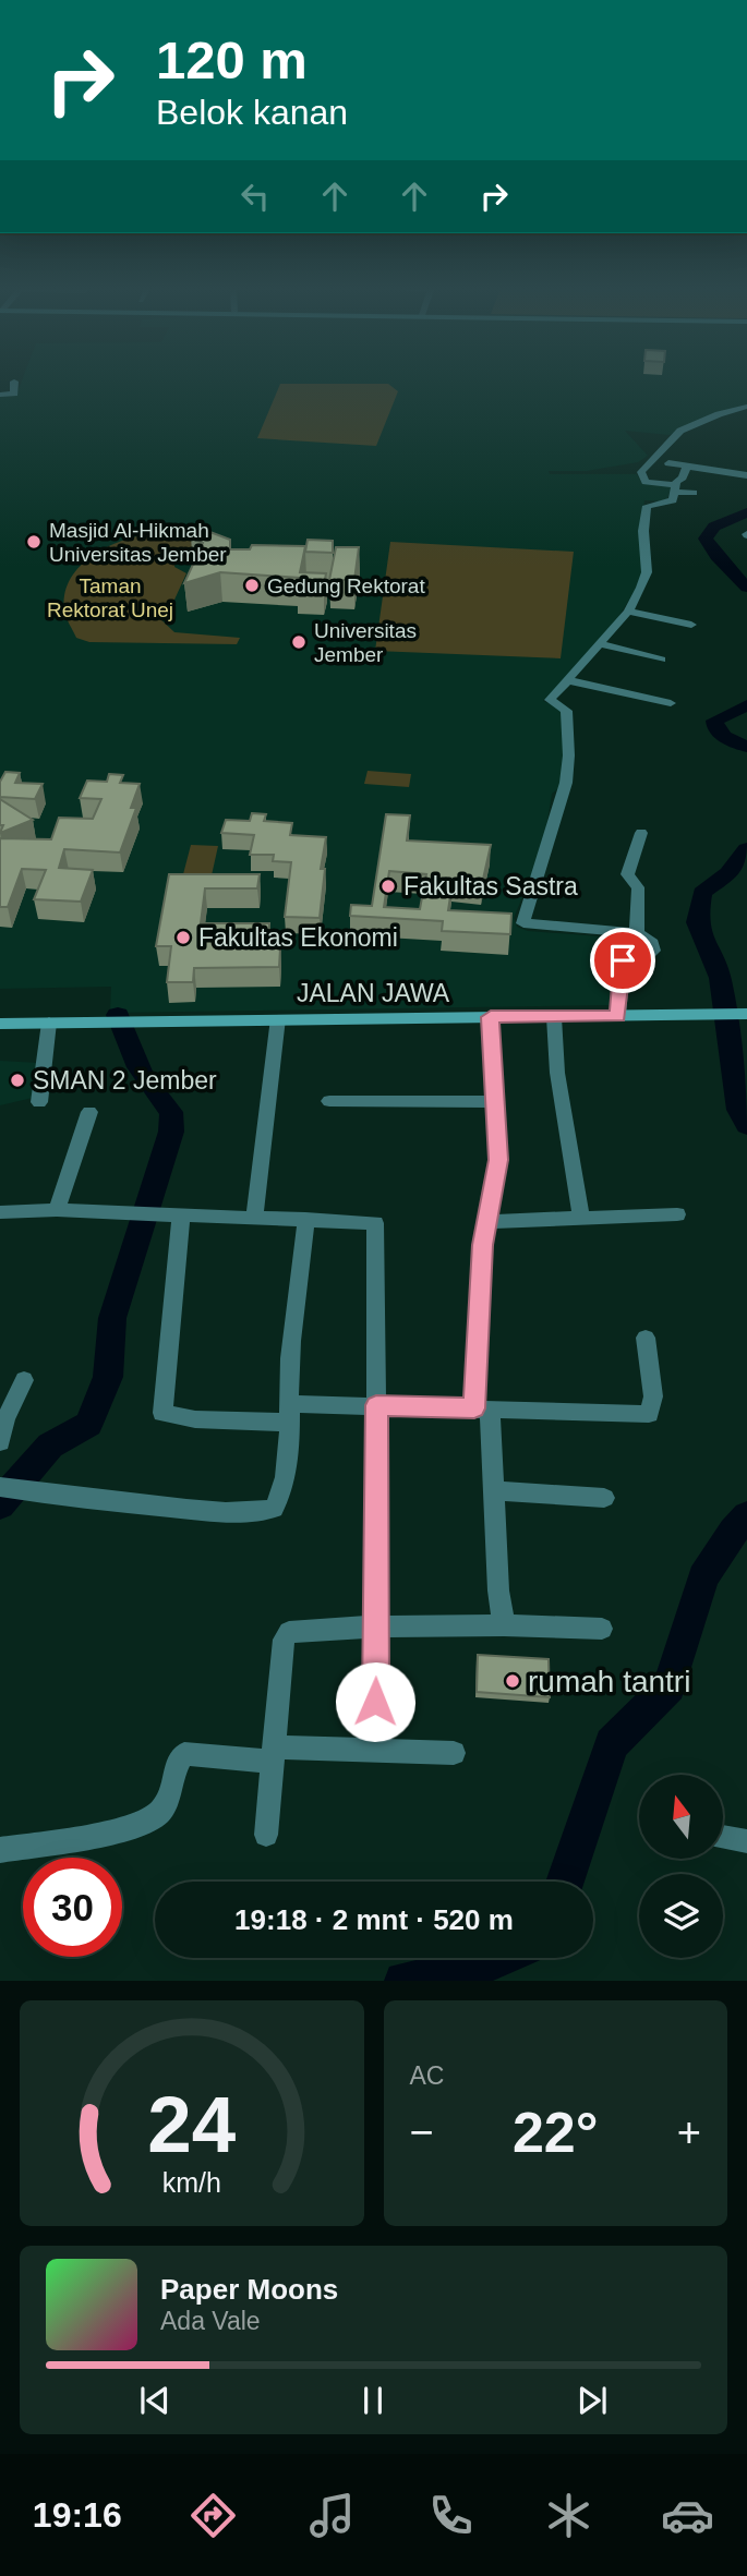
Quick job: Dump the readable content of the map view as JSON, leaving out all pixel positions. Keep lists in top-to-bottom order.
{
  "streets": {
    "main road": ["JALAN JAWA"]
  },
  "parks": ["Taman Rektorat Unej"],
  "places": [
    "Masjid Al-Hikmah Universitas Jember",
    "Gedung Rektorat",
    "Universitas Jember",
    "Fakultas Sastra",
    "Fakultas Ekonomi",
    "SMAN 2 Jember",
    "rumah tantri"
  ],
  "north": "top",
  "page": {
    "turn": ["120 m", "Belok kanan"],
    "limit": "30",
    "trip": "19:18 · 2 mnt · 520 m",
    "tile": "AC",
    "heat": ["−", "22°", "+"],
    "song": ["Paper Moons", "Ada Vale"],
    "tabs": "19:16",
    "gauge": ["24", "km/h"]
  }
}
